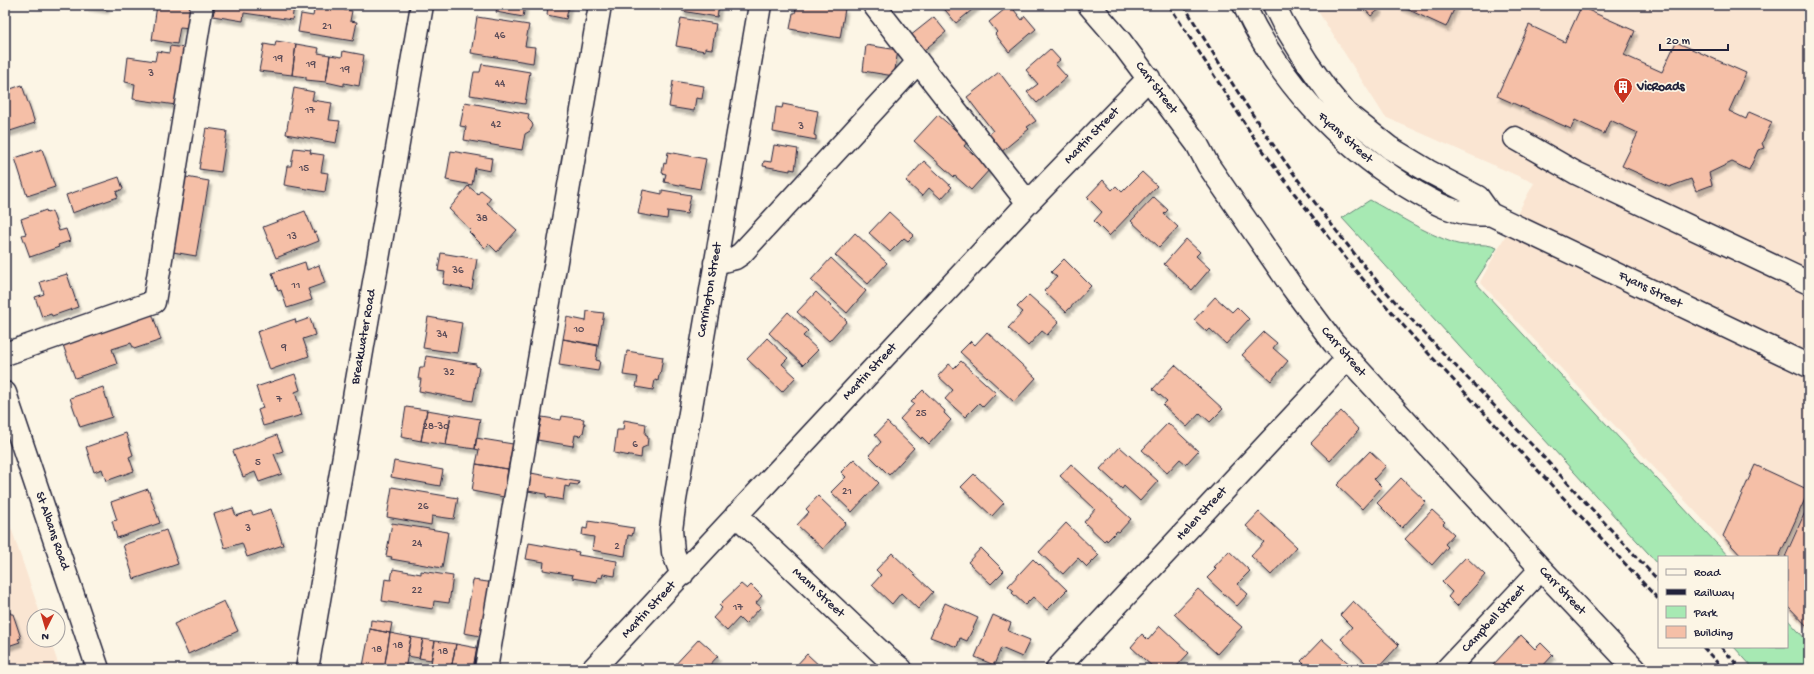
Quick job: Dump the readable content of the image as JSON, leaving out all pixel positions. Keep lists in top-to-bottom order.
{
  "streets": {
    "street": [
      "Carr Street",
      "Martin Street",
      "Fyans Street",
      "Carrington Street",
      "Breakwater Road",
      "Helen Street",
      "St Albans Road",
      "Mann Street",
      "Campbell Street"
    ]
  },
  "crossings": [
    ["Carr Street", "Martin Street"],
    ["Carr Street", "Helen Street"],
    ["Carr Street", "Campbell Street"],
    ["Martin Street", "Carrington Street"],
    ["Martin Street", "Mann Street"]
  ],
  "places": {
    "building": ["VicRoads"]
  },
  "house_numbers": [
    "21",
    "46",
    "19",
    "19",
    "19",
    "3",
    "44",
    "17",
    "42",
    "3",
    "15",
    "38",
    "13",
    "36",
    "11",
    "10",
    "34",
    "9",
    "32",
    "7",
    "25",
    "28-30",
    "6",
    "5",
    "21",
    "26",
    "3",
    "24",
    "2",
    "22",
    "17",
    "18",
    "18",
    "18"
  ],
  "legend": [
    "Road",
    "Railway",
    "Park",
    "Building"
  ],
  "scale_bar": "20 m",
  "north": "bottom"
}
